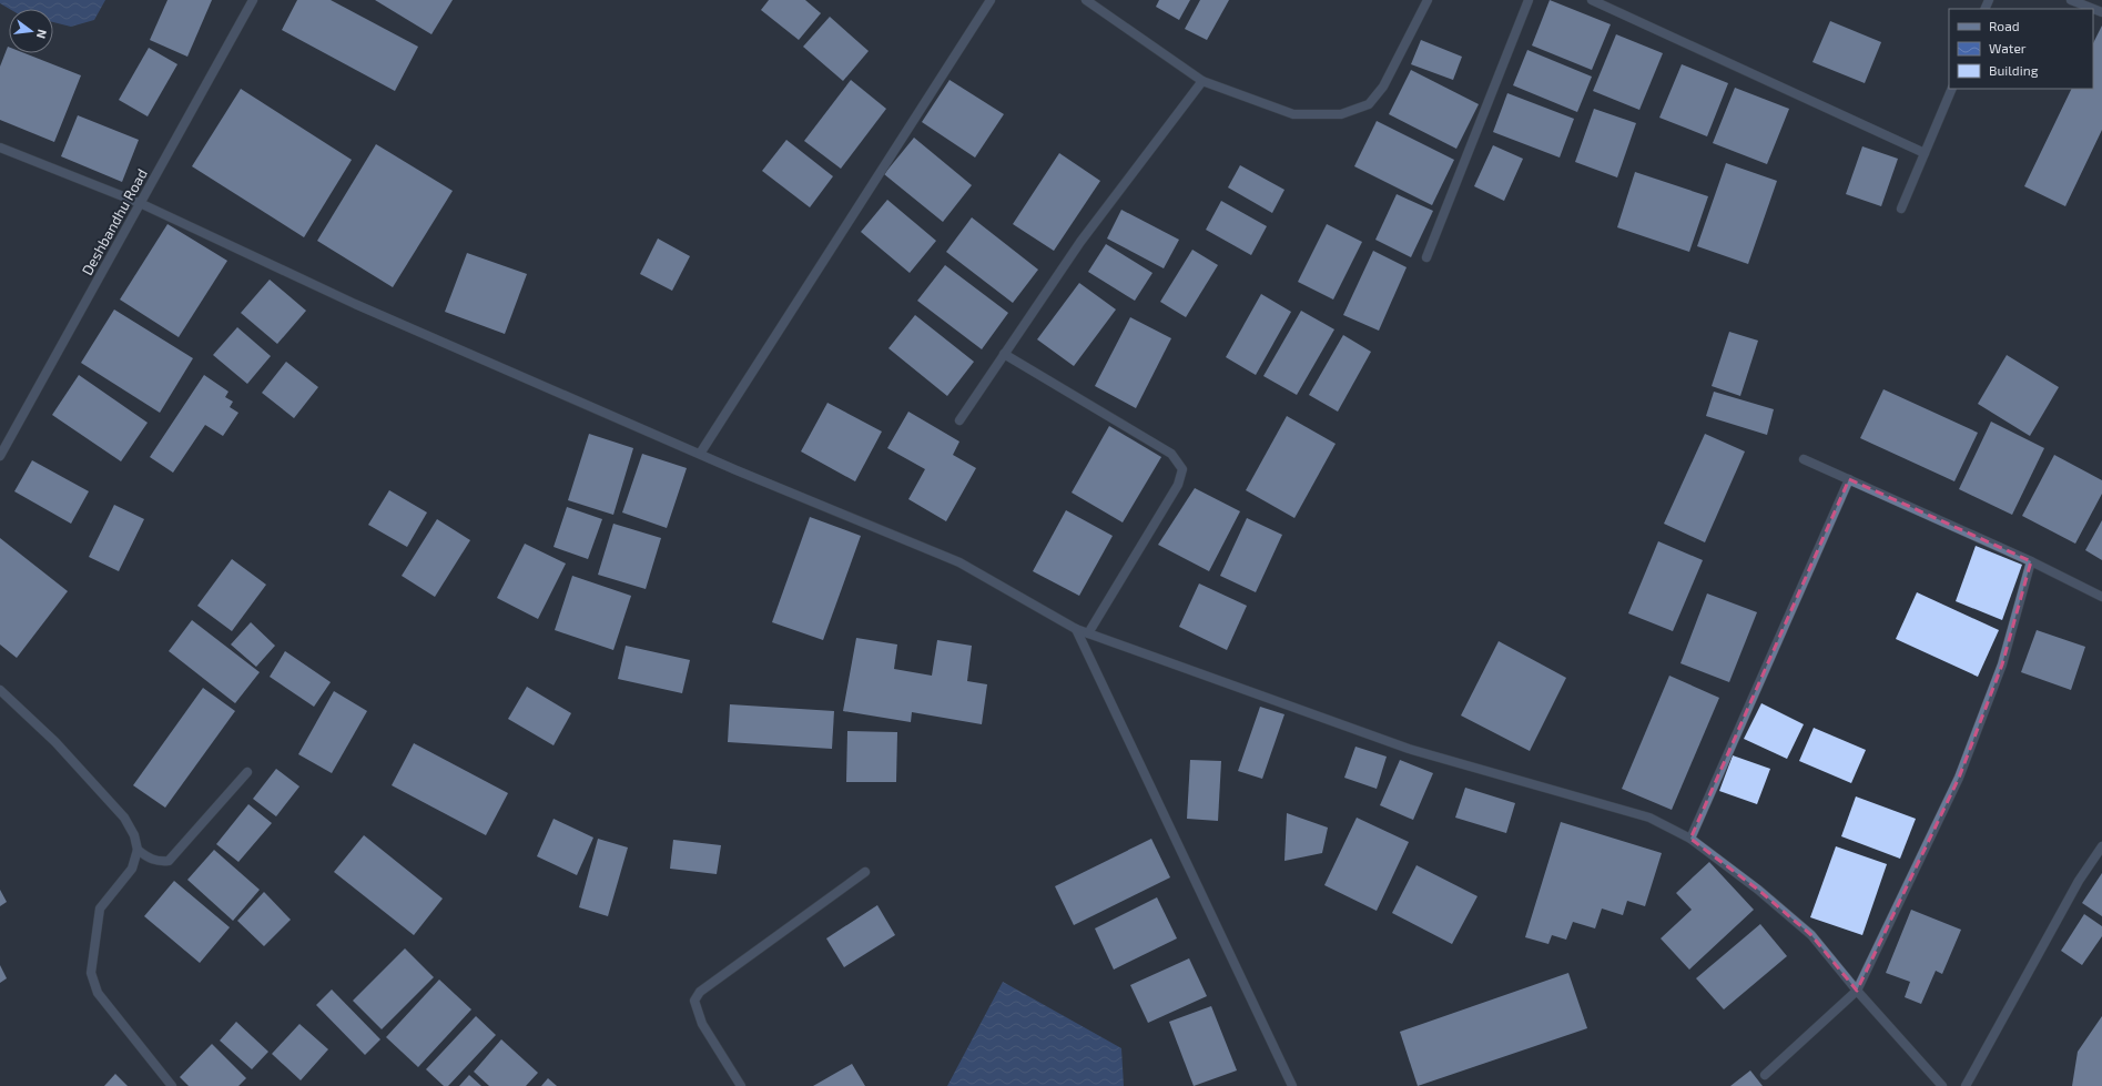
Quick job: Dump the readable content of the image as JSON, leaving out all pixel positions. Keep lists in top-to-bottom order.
{
  "streets": {
    "street": ["Deshbandhu Road"]
  },
  "legend": ["Road", "Water", "Building"],
  "north": "right"
}
